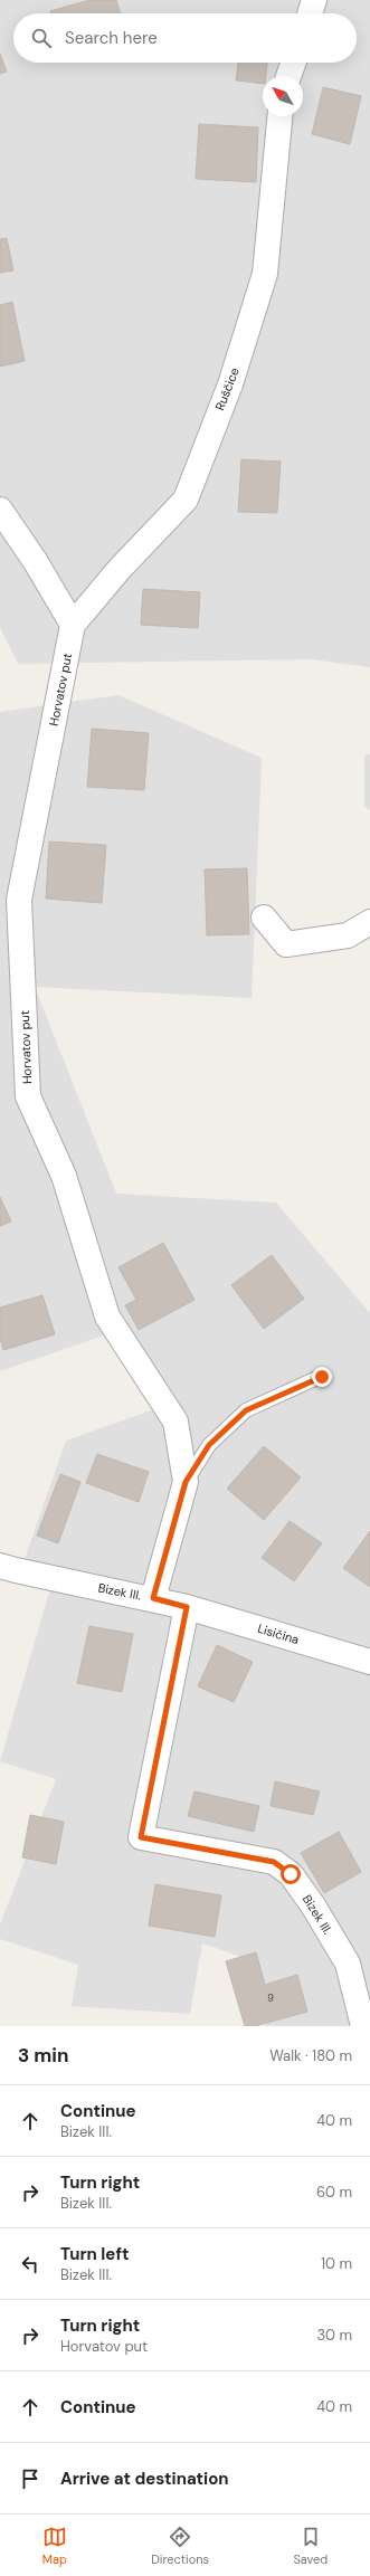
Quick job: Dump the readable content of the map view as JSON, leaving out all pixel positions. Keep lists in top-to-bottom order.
{
  "streets": {
    "street": [
      "Ruščice",
      "Horvatov put",
      "Bizek III.",
      "Lisičina"
    ]
  },
  "crossings": [
    ["Ruščice", "Horvatov put"],
    ["Horvatov put", "Bizek III."],
    ["Bizek III.", "Lisičina"]
  ],
  "house_numbers": ["9"],
  "north": "top left",
  "page": {
    "search": "Search here",
    "heading": ["3 min", "Walk · 180 m"],
    "list": [
      ["Continue", "Bizek III.", "40 m"],
      ["Turn right", "Bizek III.", "60 m"],
      ["Turn left", "Bizek III.", "10 m"],
      ["Turn right", "Horvatov put", "30 m"],
      ["Continue", "40 m"],
      "Arrive at destination"
    ],
    "nav": ["Map", "Directions", "Saved"]
  }
}
